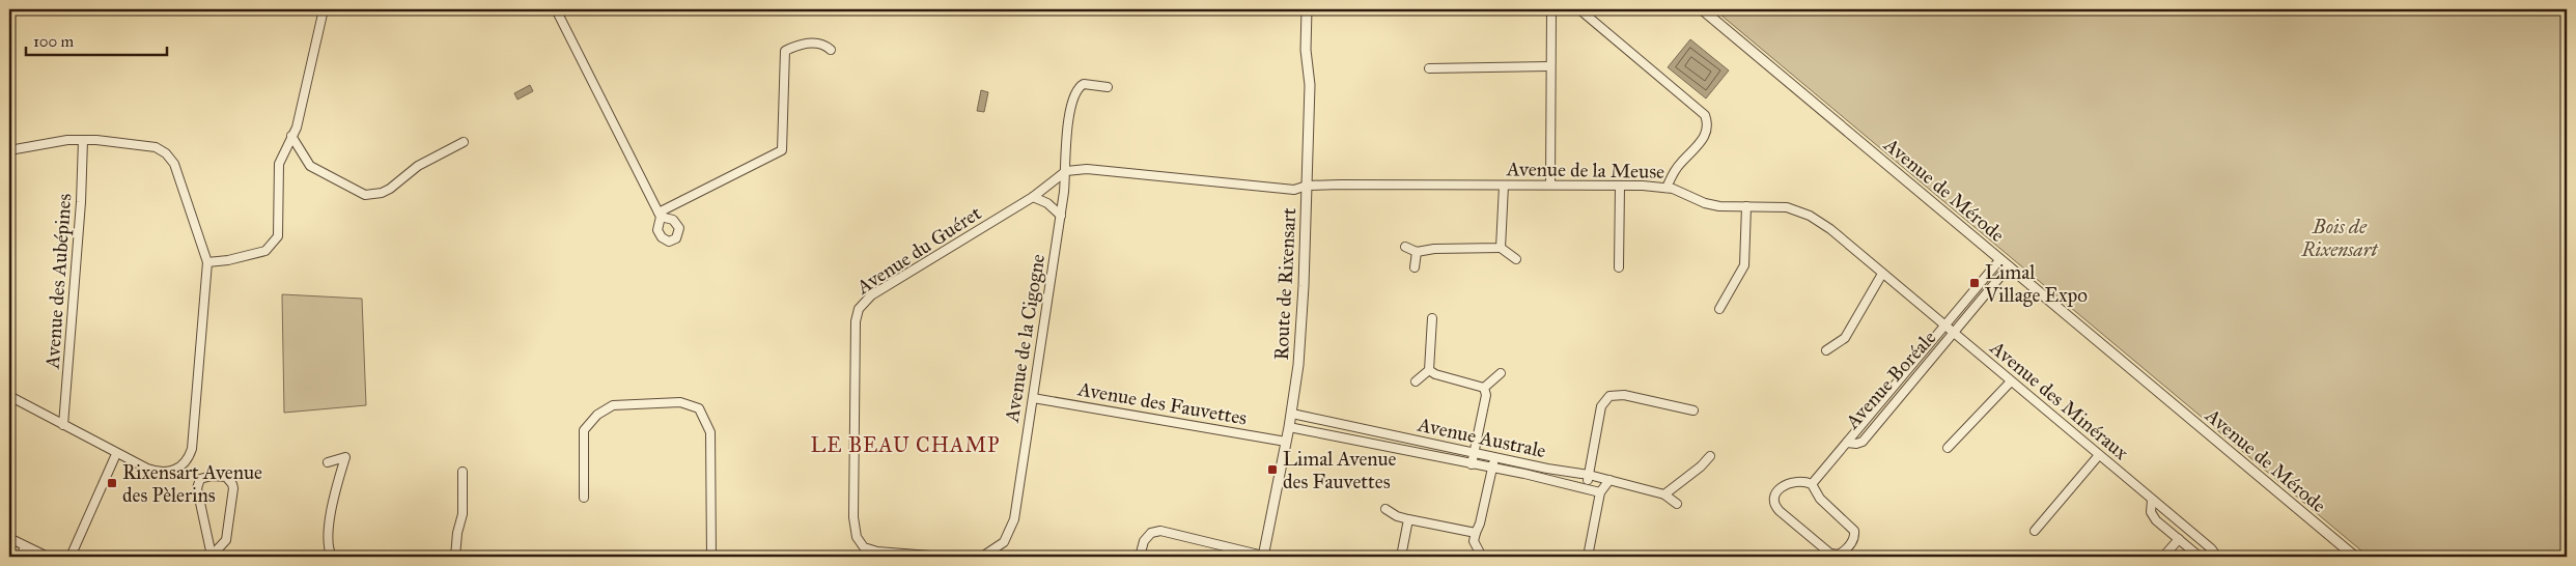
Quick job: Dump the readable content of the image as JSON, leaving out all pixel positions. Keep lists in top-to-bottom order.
{
  "streets": {
    "street": [
      "Avenue de la Meuse",
      "Avenue de Mérode",
      "Avenue du Guéret",
      "Avenue des Aubépines",
      "Route de Rixensart",
      "Avenue de la Cigogne",
      "Avenue Boréale",
      "Avenue des Minéraux",
      "Avenue des Fauvettes",
      "Avenue Australe"
    ]
  },
  "crossings": [
    ["Avenue de la Meuse", "Route de Rixensart"],
    ["Avenue de la Meuse", "Avenue Boréale"],
    ["Avenue de la Meuse", "Avenue des Minéraux"],
    ["Avenue de Mérode", "Avenue Boréale"],
    ["Avenue du Guéret", "Avenue de la Cigogne"],
    ["Route de Rixensart", "Avenue des Fauvettes"],
    ["Route de Rixensart", "Avenue Australe"],
    ["Avenue de la Cigogne", "Avenue des Fauvettes"],
    ["Avenue Boréale", "Avenue des Minéraux"]
  ],
  "districts": ["LE BEAU CHAMP"],
  "parks": ["Bois de Rixensart"],
  "places": {
    "transit": ["Limal Village Expo", "Limal Avenue des Fauvettes", "Rixensart Avenue des Pèlerins"]
  },
  "scale_bar": "100 m"
}
